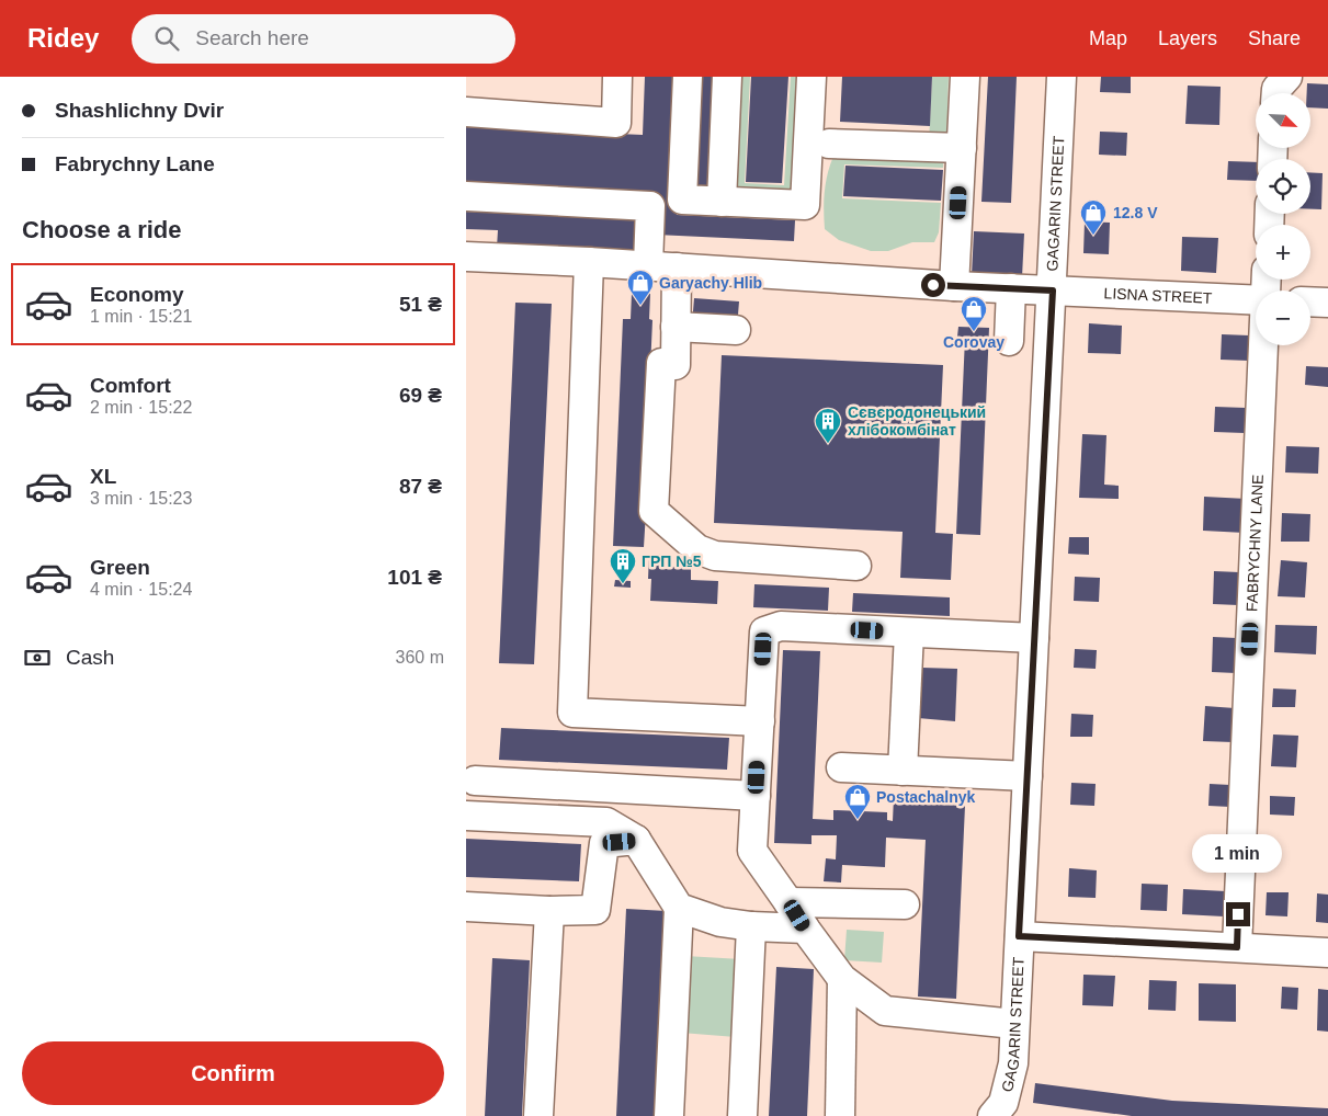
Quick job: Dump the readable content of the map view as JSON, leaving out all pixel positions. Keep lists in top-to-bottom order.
{
  "streets": {
    "street": ["GAGARIN STREET", "LISNA STREET", "FABRYCHNY LANE"]
  },
  "crossings": [
    ["GAGARIN STREET", "LISNA STREET"]
  ],
  "places": {
    "shop": [
      "12.8 V",
      "Garyachy Hlib",
      "Corovay",
      "Postachalnyk"
    ],
    "building": ["Сєвєродонецький хлібокомбінат", "ГРП №5"]
  },
  "north": "bottom right",
  "page": {
    "header": "Ridey",
    "search": "Search here",
    "nav": ["Map", "Layers", "Share"],
    "banner": ["Shashlichny Dvir", "Fabrychny Lane"],
    "map_buttons": ["+", "−"],
    "heading": "Choose a ride",
    "list": [
      {
        "name": "Economy",
        "note": "1 min · 15:21",
        "value": "51 ₴"
      },
      {
        "name": "Comfort",
        "note": "2 min · 15:22",
        "value": "69 ₴"
      },
      {
        "name": "XL",
        "note": "3 min · 15:23",
        "value": "87 ₴"
      },
      {
        "name": "Green",
        "note": "4 min · 15:24",
        "value": "101 ₴"
      }
    ],
    "pay": ["Cash", "360 m"],
    "bubble": "1 min",
    "buttons": "Confirm"
  }
}
